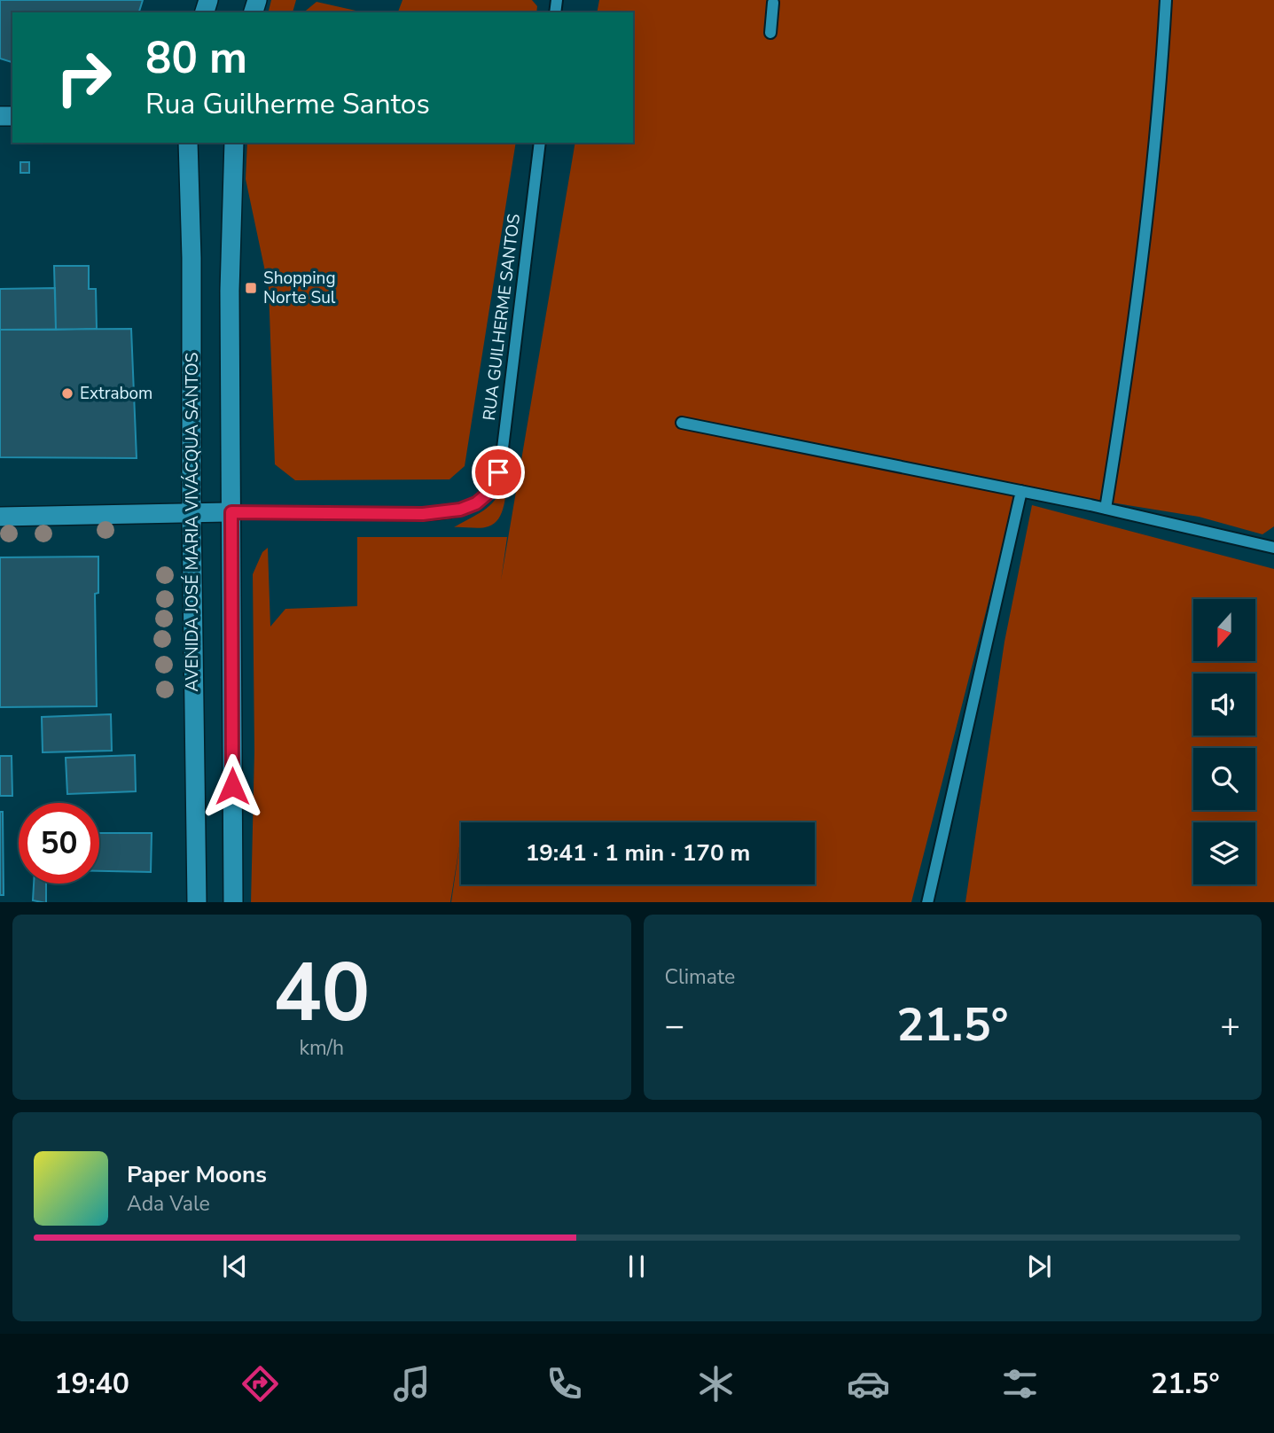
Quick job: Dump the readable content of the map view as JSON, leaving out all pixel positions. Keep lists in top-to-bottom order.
{
  "streets": {
    "main road": ["AVENIDA JOSÉ MARIA VIVÁCQUA SANTOS"],
    "lane": ["RUA GUILHERME SANTOS"]
  },
  "places": {
    "transit": ["Shopping Norte Sul"],
    "other": ["Extrabom"]
  },
  "north": "bottom",
  "page": {
    "turn": ["80 m", "Rua Guilherme Santos"],
    "limit": "50",
    "trip": "19:41 · 1 min · 170 m",
    "tile": [
      ["40", "km/h"],
      "Climate"
    ],
    "heat": ["−", "21.5°", "+"],
    "song": ["Paper Moons", "Ada Vale"],
    "tabs": ["19:40", "21.5°"]
  }
}
